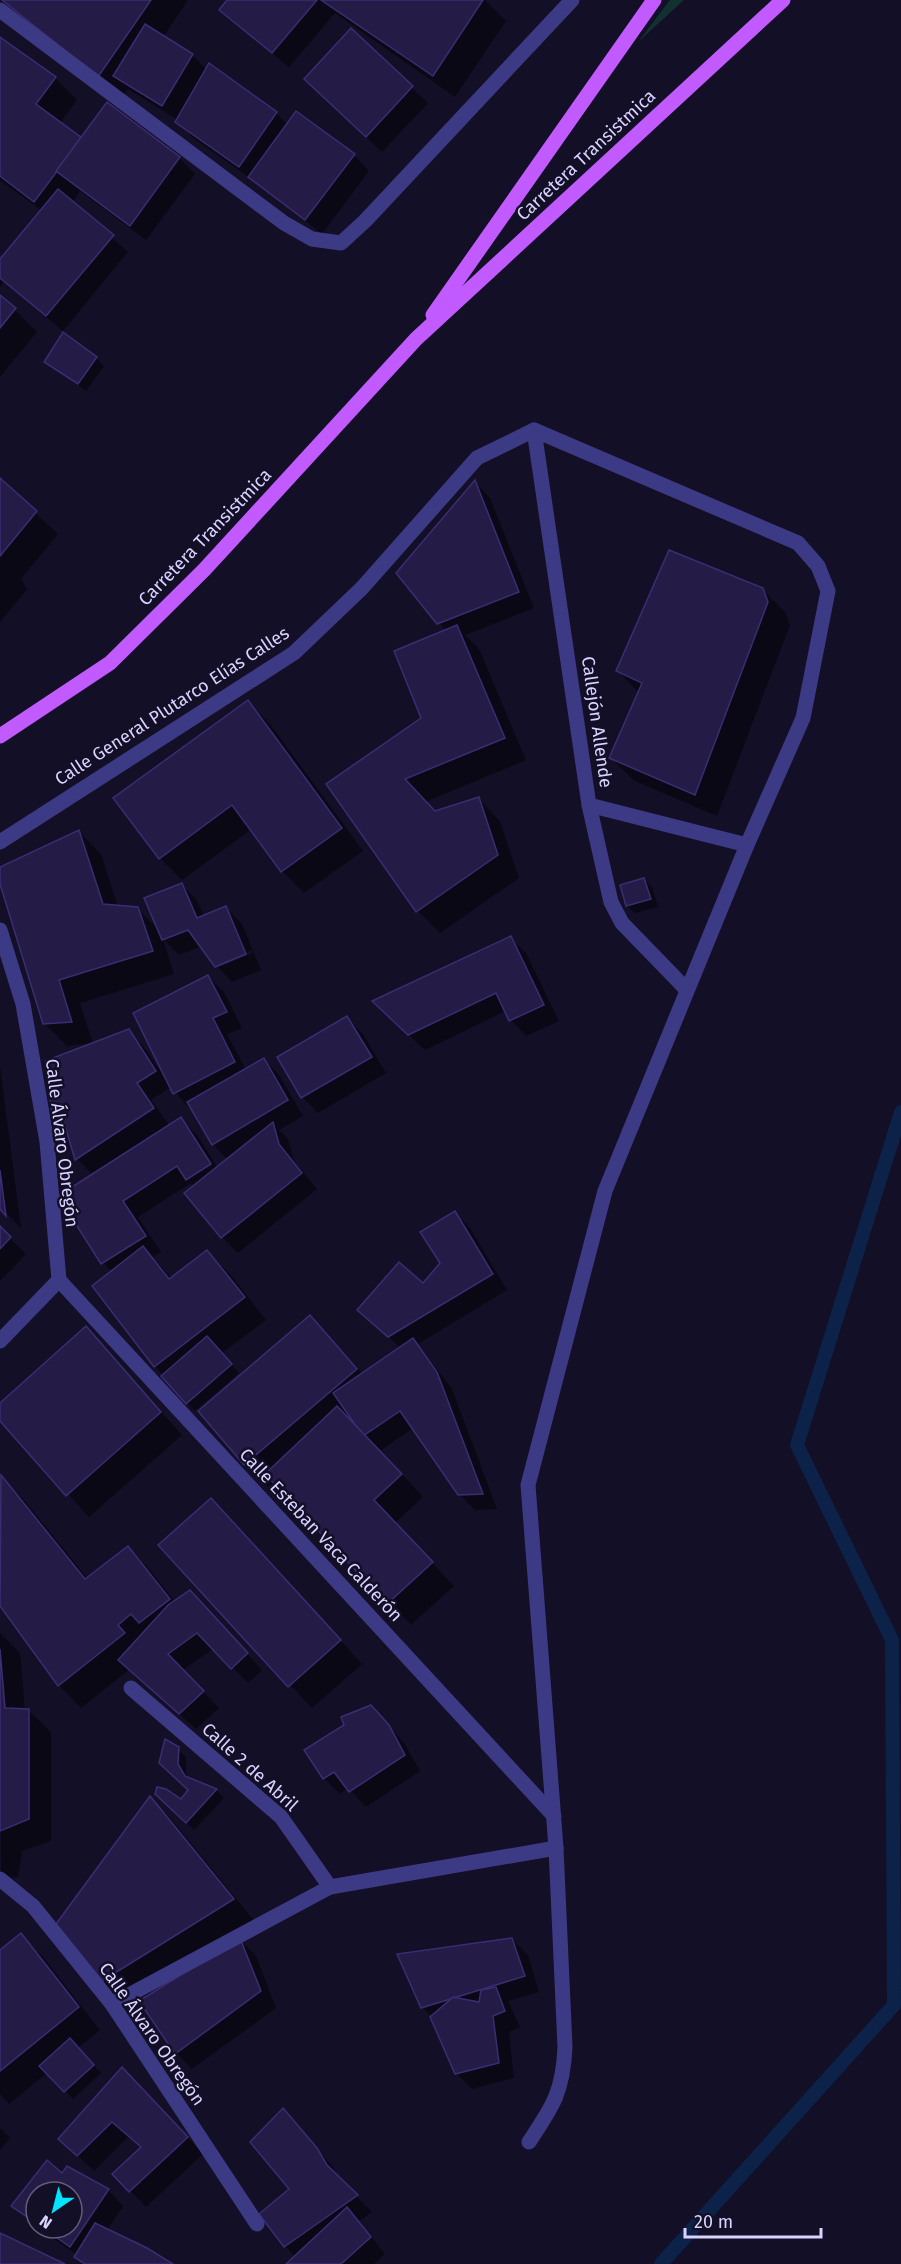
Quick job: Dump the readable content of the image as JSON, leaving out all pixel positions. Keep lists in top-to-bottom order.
{
  "streets": {
    "main road": ["Carretera Transistmica"],
    "street": [
      "Calle General Plutarco Elías Calles",
      "Callejón Allende",
      "Calle Álvaro Obregón",
      "Calle Esteban Vaca Calderón",
      "Calle 2 de Abril"
    ]
  },
  "crossings": [
    ["Calle General Plutarco Elías Calles", "Callejón Allende"],
    ["Calle Álvaro Obregón", "Calle Esteban Vaca Calderón"]
  ],
  "scale_bar": "20 m",
  "north": "bottom left"
}
